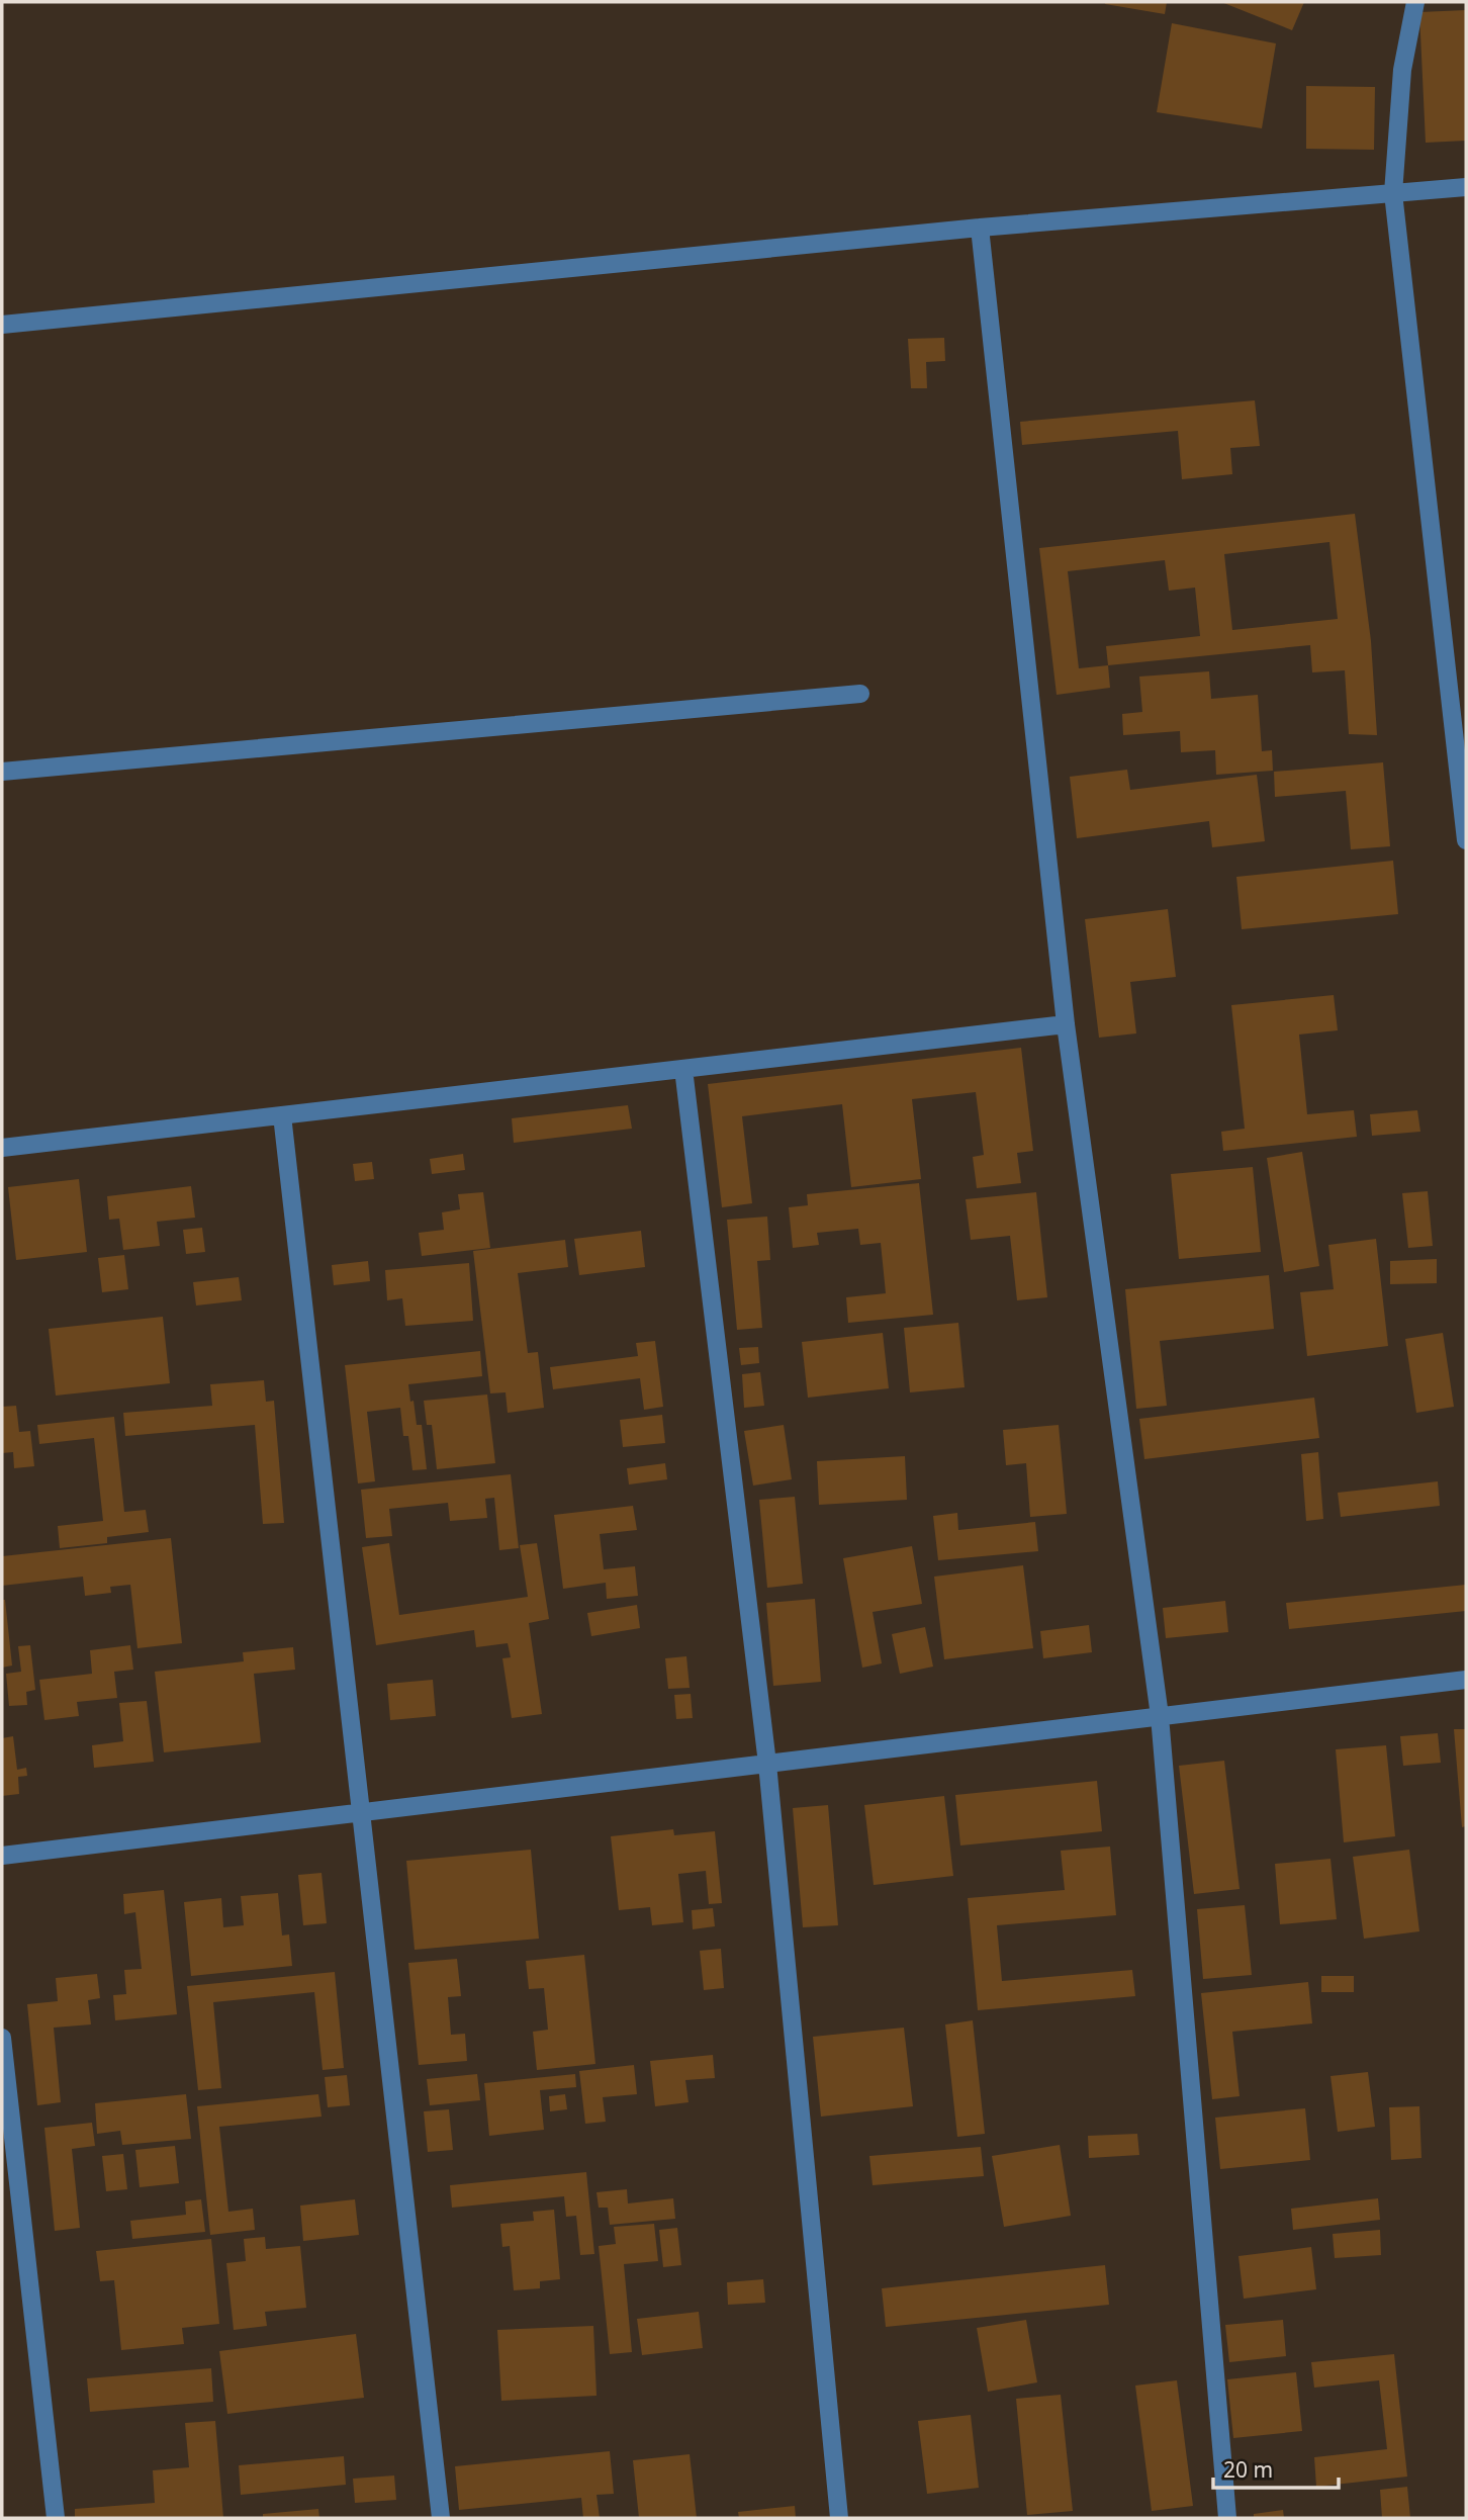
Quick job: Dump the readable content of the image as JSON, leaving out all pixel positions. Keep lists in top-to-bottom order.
{
  "scale_bar": "20 m"
}
